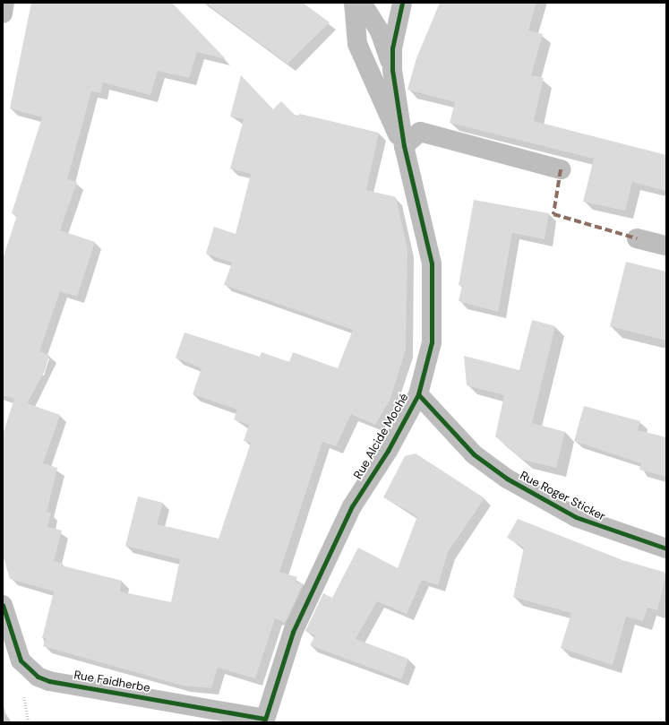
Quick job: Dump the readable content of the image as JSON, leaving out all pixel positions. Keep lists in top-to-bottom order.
{
  "streets": {
    "street": ["Rue Alcide Moché", "Rue Roger Sticker", "Rue Faidherbe"]
  },
  "crossings": [
    ["Rue Alcide Moché", "Rue Roger Sticker"],
    ["Rue Alcide Moché", "Rue Faidherbe"]
  ]
}
